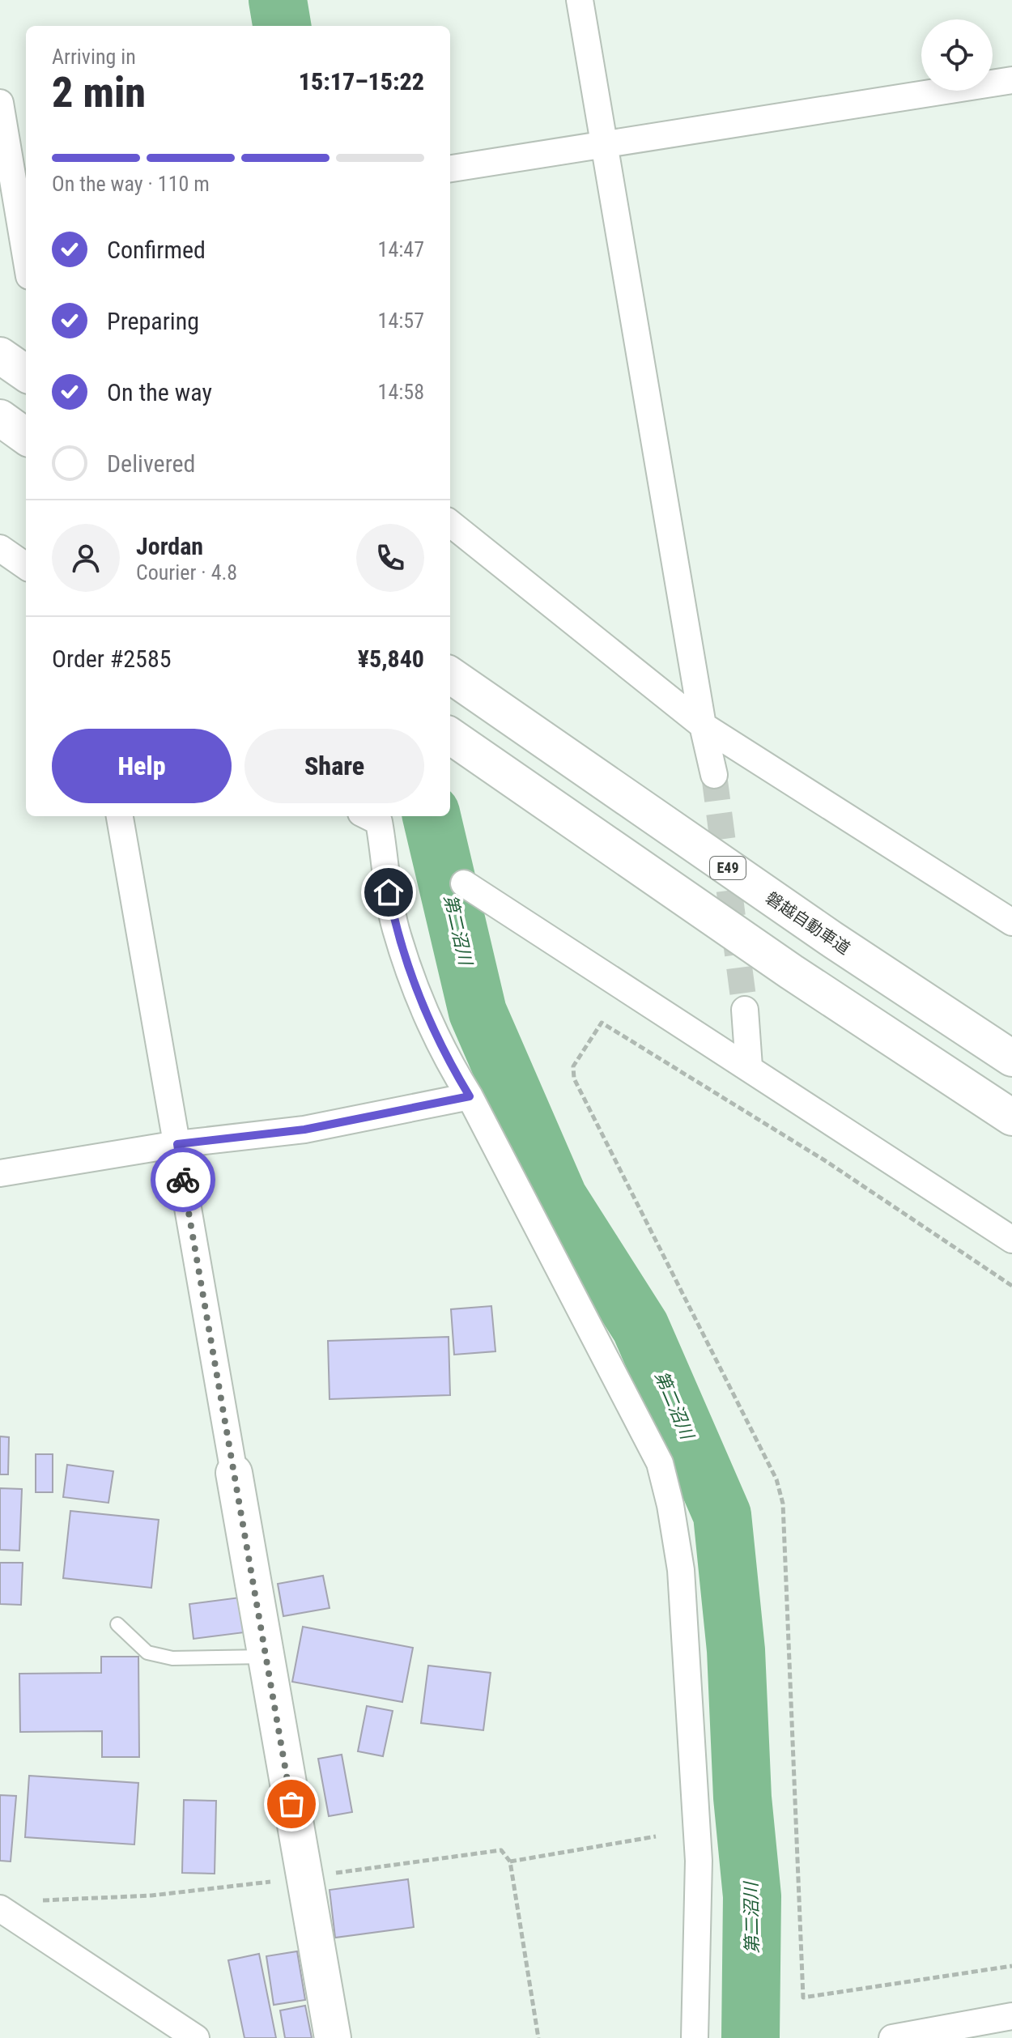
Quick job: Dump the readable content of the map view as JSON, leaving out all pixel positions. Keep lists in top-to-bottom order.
{
  "streets": {
    "main road": ["E49", "磐越自動車道"]
  },
  "water": ["第二沼川"],
  "page": {
    "heading": ["2 min", "Arriving in", "15:17–15:22"],
    "panel": [
      "Jordan",
      "Courier · 4.8",
      "Order #2585",
      "¥5,840"
    ],
    "bar": "On the way · 110 m",
    "list": [
      ["Confirmed", "14:47"],
      ["Preparing", "14:57"],
      ["On the way", "14:58"],
      "Delivered"
    ],
    "buttons": ["Help", "Share"]
  }
}
